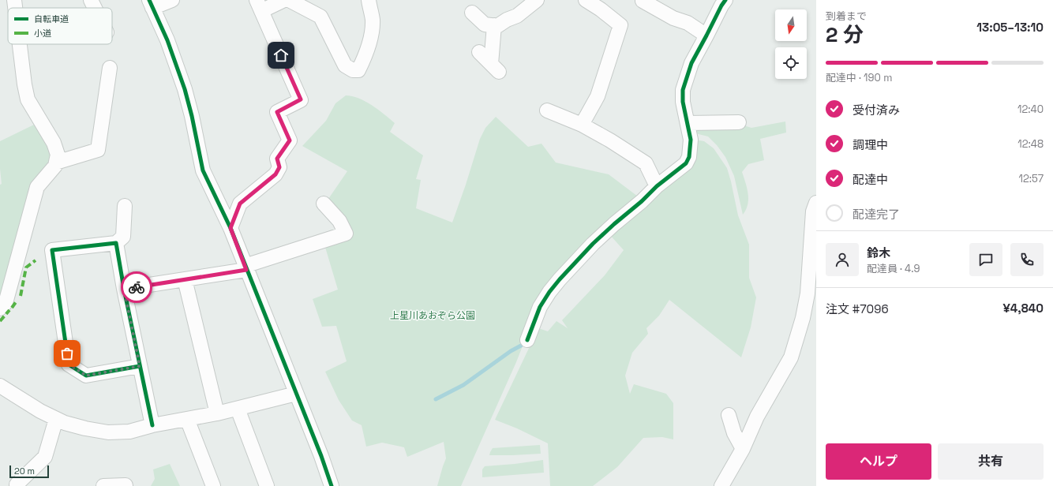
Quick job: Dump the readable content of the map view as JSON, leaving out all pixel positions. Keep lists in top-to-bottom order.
{
  "parks": ["上星川あおぞら公園"],
  "legend": ["自転車道", "小道"],
  "scale_bar": "20 m",
  "north": "bottom",
  "page": {
    "heading": ["2 分", "到着まで", "13:05–13:10"],
    "panel": [
      "鈴木",
      "配達員 · 4.9",
      "注文 #7096",
      "¥4,840"
    ],
    "bar": "配達中 · 190 m",
    "list": [
      ["受付済み", "12:40"],
      ["調理中", "12:48"],
      ["配達中", "12:57"],
      "配達完了"
    ],
    "buttons": ["ヘルプ", "共有"],
    "scale": "20 m"
  }
}
